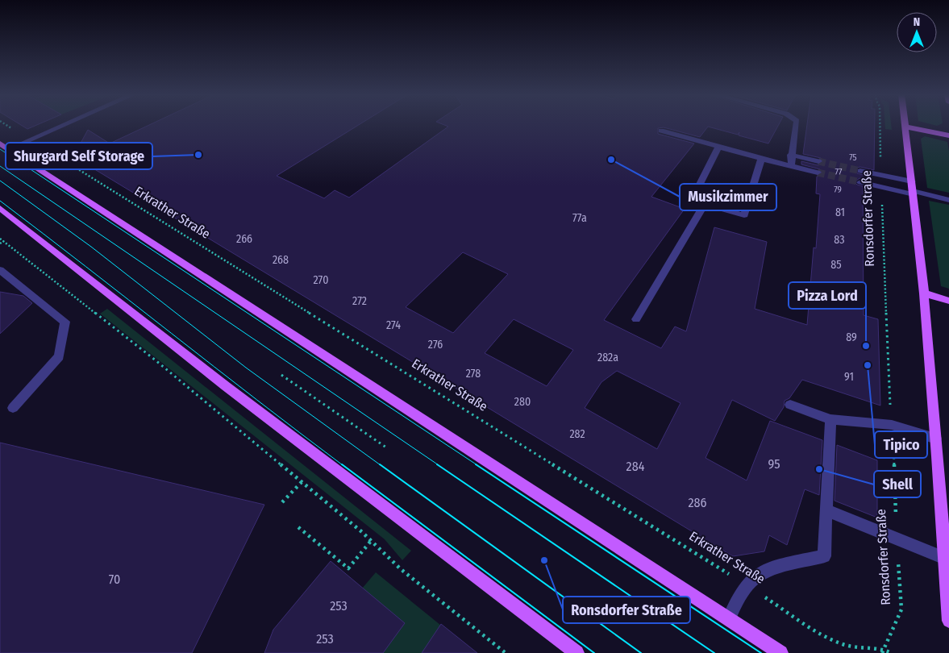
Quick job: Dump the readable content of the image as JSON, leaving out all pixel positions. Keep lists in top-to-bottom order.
{
  "streets": {
    "path": ["Erkrather Straße", "Ronsdorfer Straße"]
  },
  "crossings": [
    ["Erkrather Straße", "Ronsdorfer Straße"]
  ],
  "places": [
    "Shurgard Self Storage",
    "Musikzimmer",
    "Pizza Lord",
    "Tipico",
    "Shell",
    "Ronsdorfer Straße"
  ],
  "house_numbers": [
    "75",
    "77",
    "79",
    "81",
    "77a",
    "266",
    "83",
    "268",
    "85",
    "270",
    "272",
    "274",
    "89",
    "276",
    "282a",
    "278",
    "91",
    "280",
    "282",
    "95",
    "284",
    "286",
    "70",
    "253",
    "253"
  ],
  "north": "top"
}
